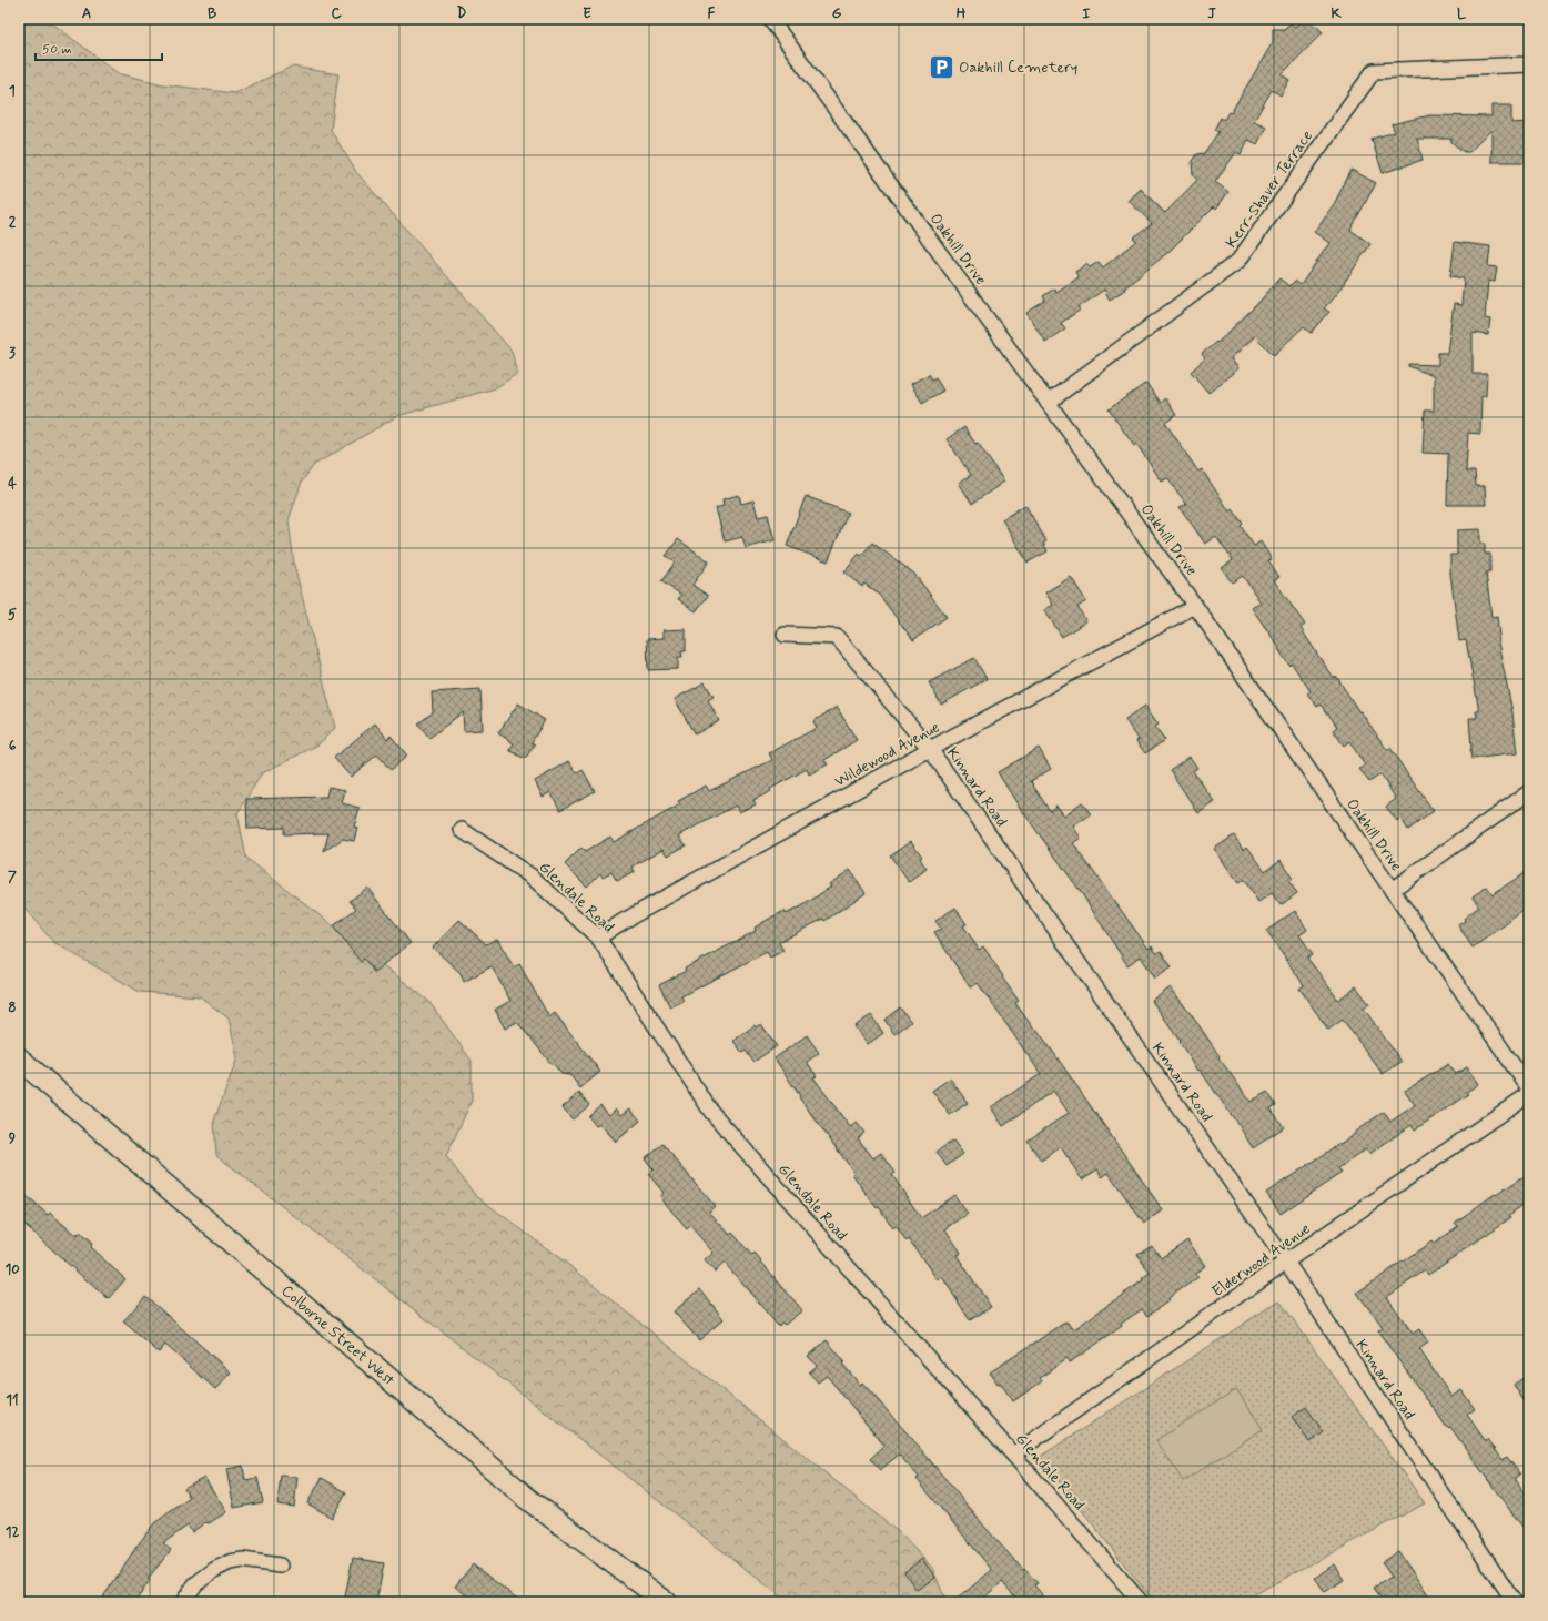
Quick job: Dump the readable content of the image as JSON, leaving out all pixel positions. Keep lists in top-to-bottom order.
{
  "streets": {
    "main road": ["Colborne Street West"],
    "street": [
      "Kerr-Shaver Terrace",
      "Oakhill Drive",
      "Wildewood Avenue",
      "Kinnard Road",
      "Glendale Road",
      "Elderwood Avenue"
    ]
  },
  "crossings": [
    ["Kerr-Shaver Terrace", "Oakhill Drive"],
    ["Oakhill Drive", "Wildewood Avenue"],
    ["Wildewood Avenue", "Kinnard Road"],
    ["Wildewood Avenue", "Glendale Road"],
    ["Kinnard Road", "Elderwood Avenue"],
    ["Glendale Road", "Elderwood Avenue"]
  ],
  "places": {
    "parking": ["Oakhill Cemetery"]
  },
  "scale_bar": "50 m",
  "grid": {
    "columns": [
      "A",
      "B",
      "C",
      "D",
      "E",
      "F",
      "G",
      "H",
      "I",
      "J",
      "K",
      "L"
    ],
    "rows": [
      "1",
      "2",
      "3",
      "4",
      "5",
      "6",
      "7",
      "8",
      "9",
      "10",
      "11",
      "12"
    ]
  }
}
